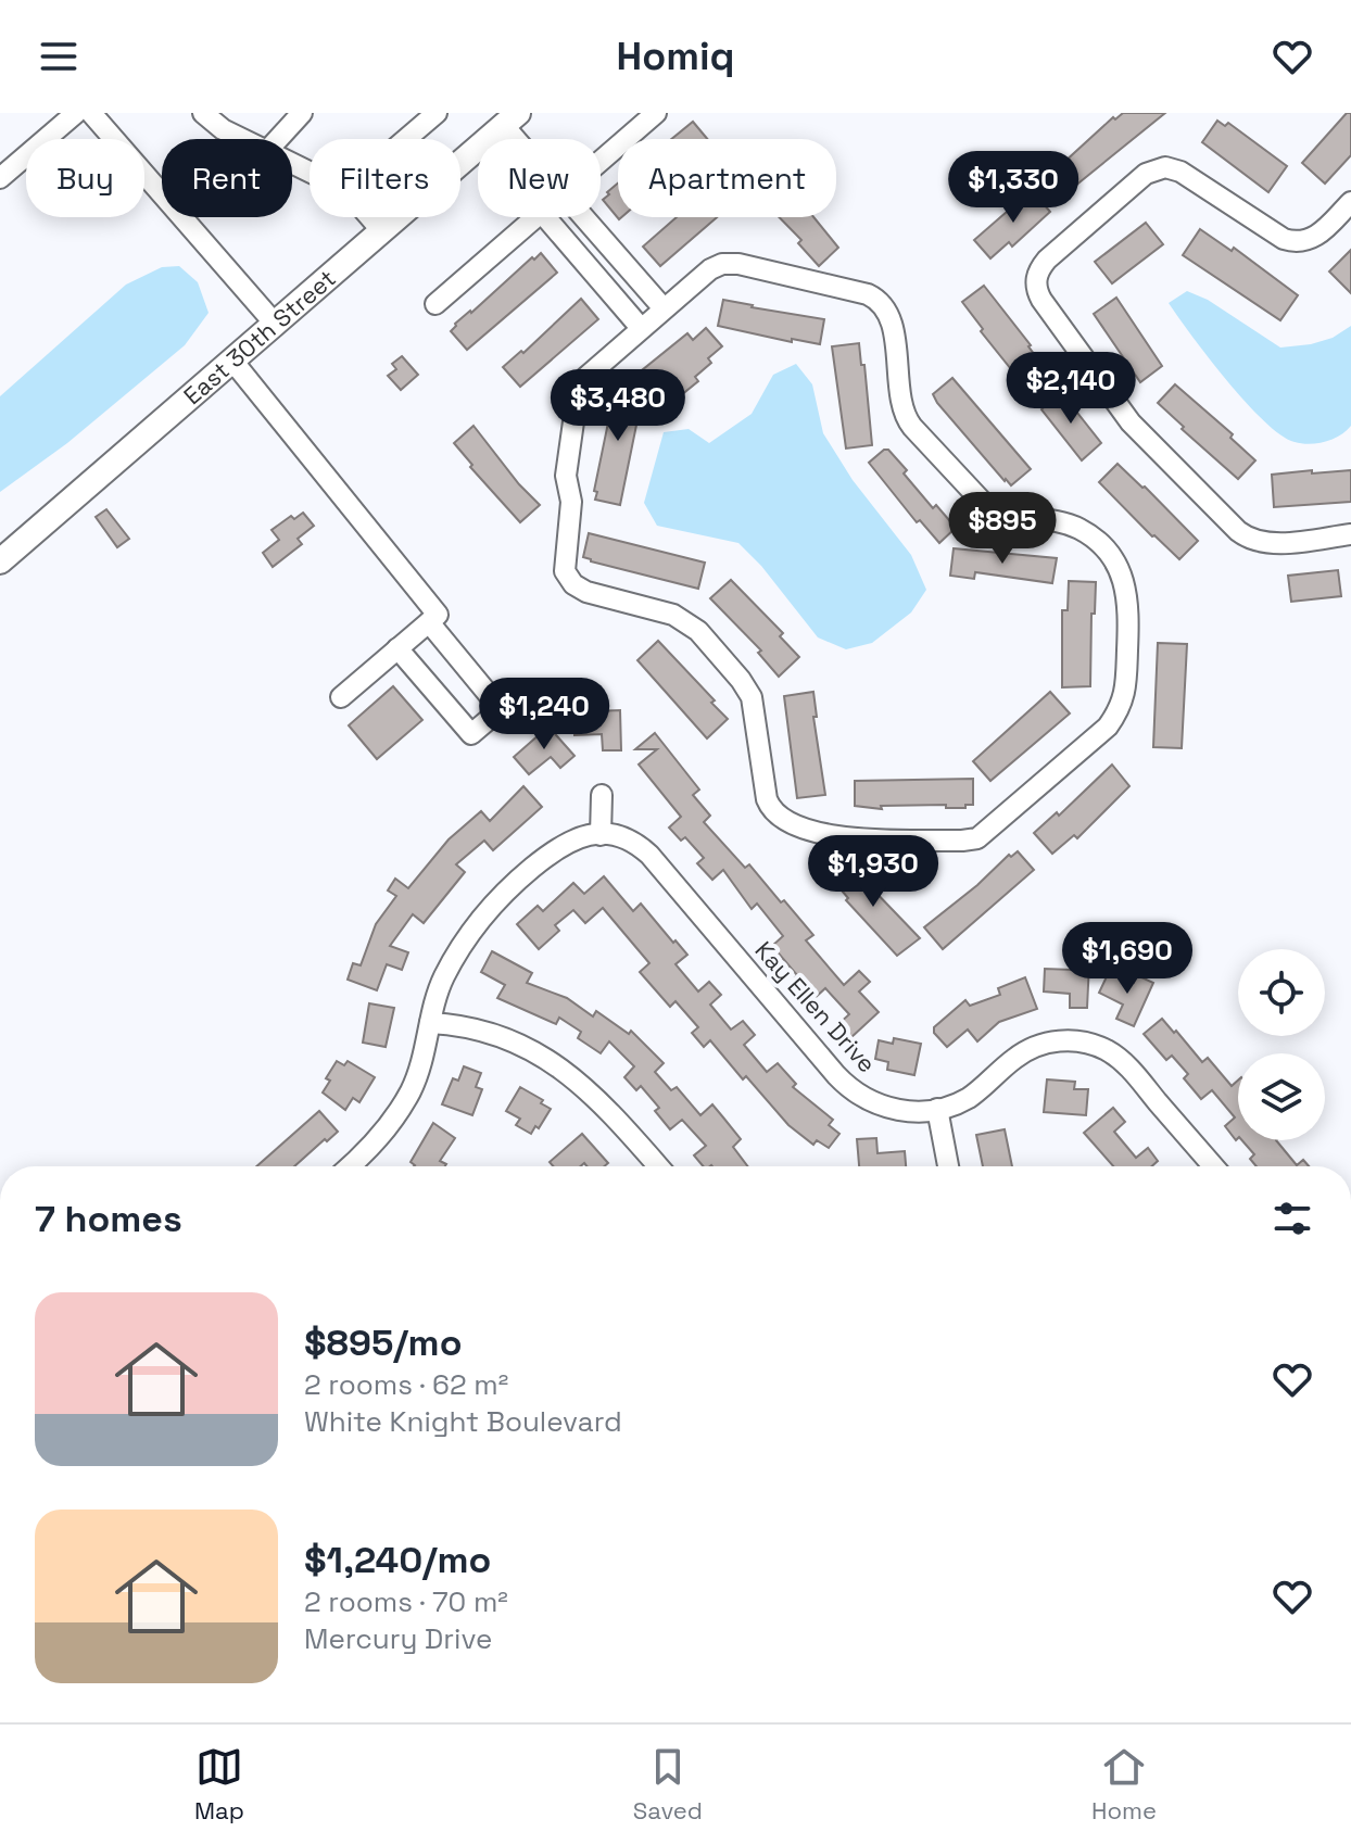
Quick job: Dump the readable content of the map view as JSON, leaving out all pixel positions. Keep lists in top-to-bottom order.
{
  "streets": {
    "main road": ["East 30th Street"],
    "street": ["Kay Ellen Drive"]
  },
  "page": {
    "header": "Homiq",
    "chip": [
      "Buy",
      "Rent",
      "Filters",
      "New",
      "Apartment"
    ],
    "price": [
      "$1,330",
      "$2,140",
      "$3,480",
      "$895",
      "$1,240",
      "$1,930",
      "$1,690"
    ],
    "heading": "7 homes",
    "list": [
      {
        "name": "$895/mo",
        "note": "2 rooms · 62 m² · White Knight Boulevard"
      },
      {
        "name": "$1,240/mo",
        "note": "2 rooms · 70 m² · Mercury Drive"
      }
    ],
    "tabs": ["Map", "Saved", "Home"]
  }
}
